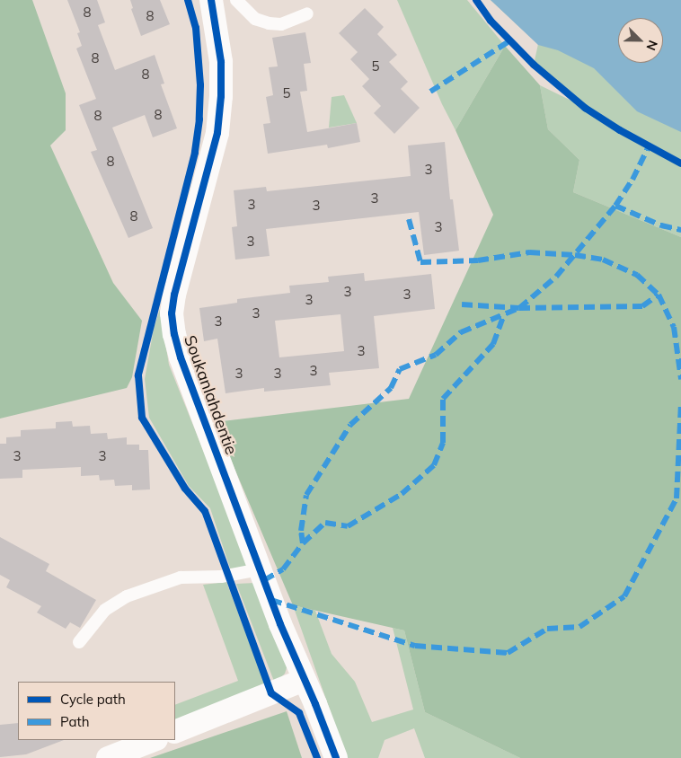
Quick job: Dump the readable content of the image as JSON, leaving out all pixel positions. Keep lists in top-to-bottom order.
{
  "streets": {
    "street": ["Soukanlahdentie"]
  },
  "house_numbers": [
    "8",
    "8",
    "8",
    "5",
    "8",
    "5",
    "8",
    "8",
    "8",
    "3",
    "3",
    "3",
    "3",
    "8",
    "3",
    "3",
    "3",
    "3",
    "3",
    "3",
    "3",
    "3",
    "3",
    "3",
    "3",
    "3",
    "3"
  ],
  "legend": ["Cycle path", "Path"],
  "north": "bottom right"
}
